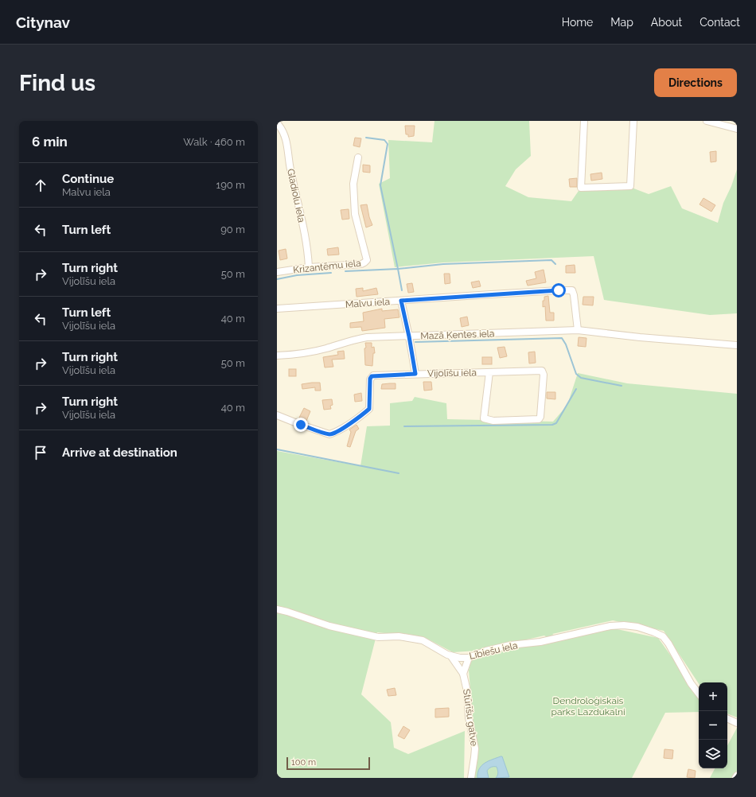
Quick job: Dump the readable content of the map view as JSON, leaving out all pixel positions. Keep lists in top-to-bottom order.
{
  "streets": {
    "street": [
      "Gladiolu iela",
      "Krizantēmu iela",
      "Malvu iela",
      "Mazā Ķentes iela",
      "Vijolīšu iela",
      "Lībiešu iela",
      "Stūrīšu gatve"
    ]
  },
  "crossings": [
    ["Gladiolu iela", "Krizantēmu iela"],
    ["Malvu iela", "Mazā Ķentes iela"]
  ],
  "parks": ["Dendroloģiskais parks Lazdukalni"],
  "scale_bar": "100 m",
  "page": {
    "header": "Citynav",
    "nav": [
      "Home",
      "Map",
      "About",
      "Contact"
    ],
    "buttons": "Directions",
    "title": "Find us",
    "heading": ["6 min", "Walk · 460 m"],
    "list": [
      ["Continue", "Malvu iela", "190 m"],
      ["Turn left", "90 m"],
      ["Turn right", "Vijolīšu iela", "50 m"],
      ["Turn left", "Vijolīšu iela", "40 m"],
      ["Turn right", "Vijolīšu iela", "50 m"],
      ["Turn right", "Vijolīšu iela", "40 m"],
      "Arrive at destination"
    ],
    "map_buttons": ["+", "−"],
    "scale": "100 m"
  }
}
